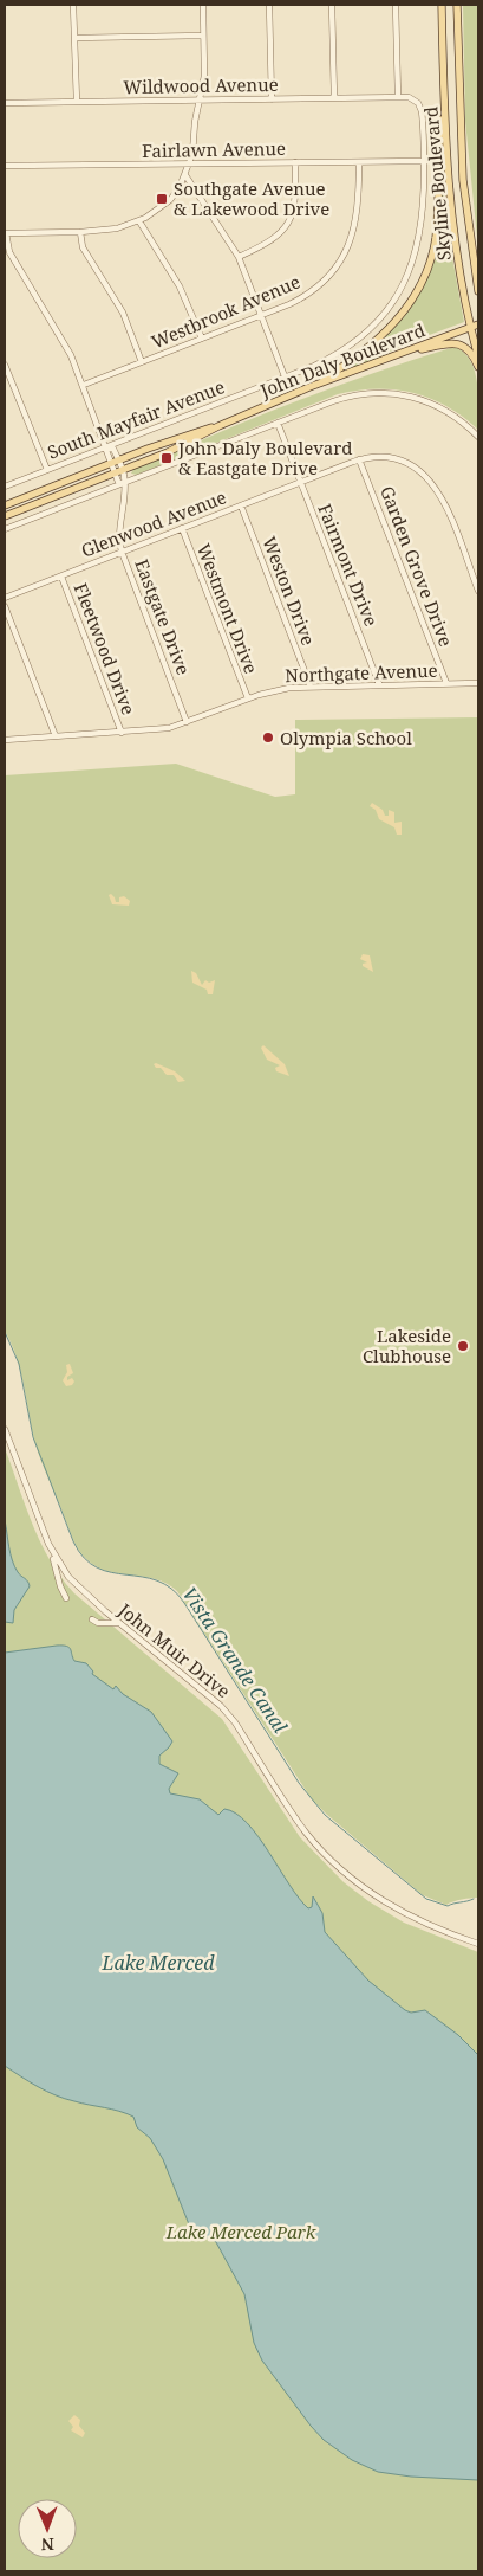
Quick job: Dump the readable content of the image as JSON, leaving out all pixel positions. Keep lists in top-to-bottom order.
{
  "streets": {
    "main road": ["Skyline Boulevard", "John Daly Boulevard"],
    "street": [
      "Wildwood Avenue",
      "Fairlawn Avenue",
      "Westbrook Avenue",
      "South Mayfair Avenue",
      "Glenwood Avenue",
      "Fairmont Drive",
      "Garden Grove Drive",
      "Weston Drive",
      "Westmont Drive",
      "Eastgate Drive",
      "Fleetwood Drive",
      "Northgate Avenue",
      "John Muir Drive"
    ]
  },
  "crossings": [
    ["Wildwood Avenue", "South Mayfair Avenue"],
    ["Fairlawn Avenue", "Westbrook Avenue"],
    ["Fairlawn Avenue", "South Mayfair Avenue"],
    ["Skyline Boulevard", "John Daly Boulevard"],
    ["Glenwood Avenue", "Fairmont Drive"],
    ["Glenwood Avenue", "Garden Grove Drive"],
    ["Glenwood Avenue", "Weston Drive"],
    ["Glenwood Avenue", "Westmont Drive"],
    ["Glenwood Avenue", "Eastgate Drive"],
    ["Glenwood Avenue", "Fleetwood Drive"],
    ["Fairmont Drive", "Northgate Avenue"],
    ["Garden Grove Drive", "Northgate Avenue"],
    ["Weston Drive", "Northgate Avenue"],
    ["Westmont Drive", "Northgate Avenue"],
    ["Eastgate Drive", "Northgate Avenue"],
    ["Fleetwood Drive", "Northgate Avenue"]
  ],
  "water": ["Vista Grande Canal", "Lake Merced"],
  "parks": ["Lake Merced Park"],
  "places": {
    "transit": ["Southgate Avenue & Lakewood Drive", "John Daly Boulevard & Eastgate Drive"],
    "other": ["Olympia School", "Lakeside Clubhouse"]
  },
  "north": "bottom"
}
